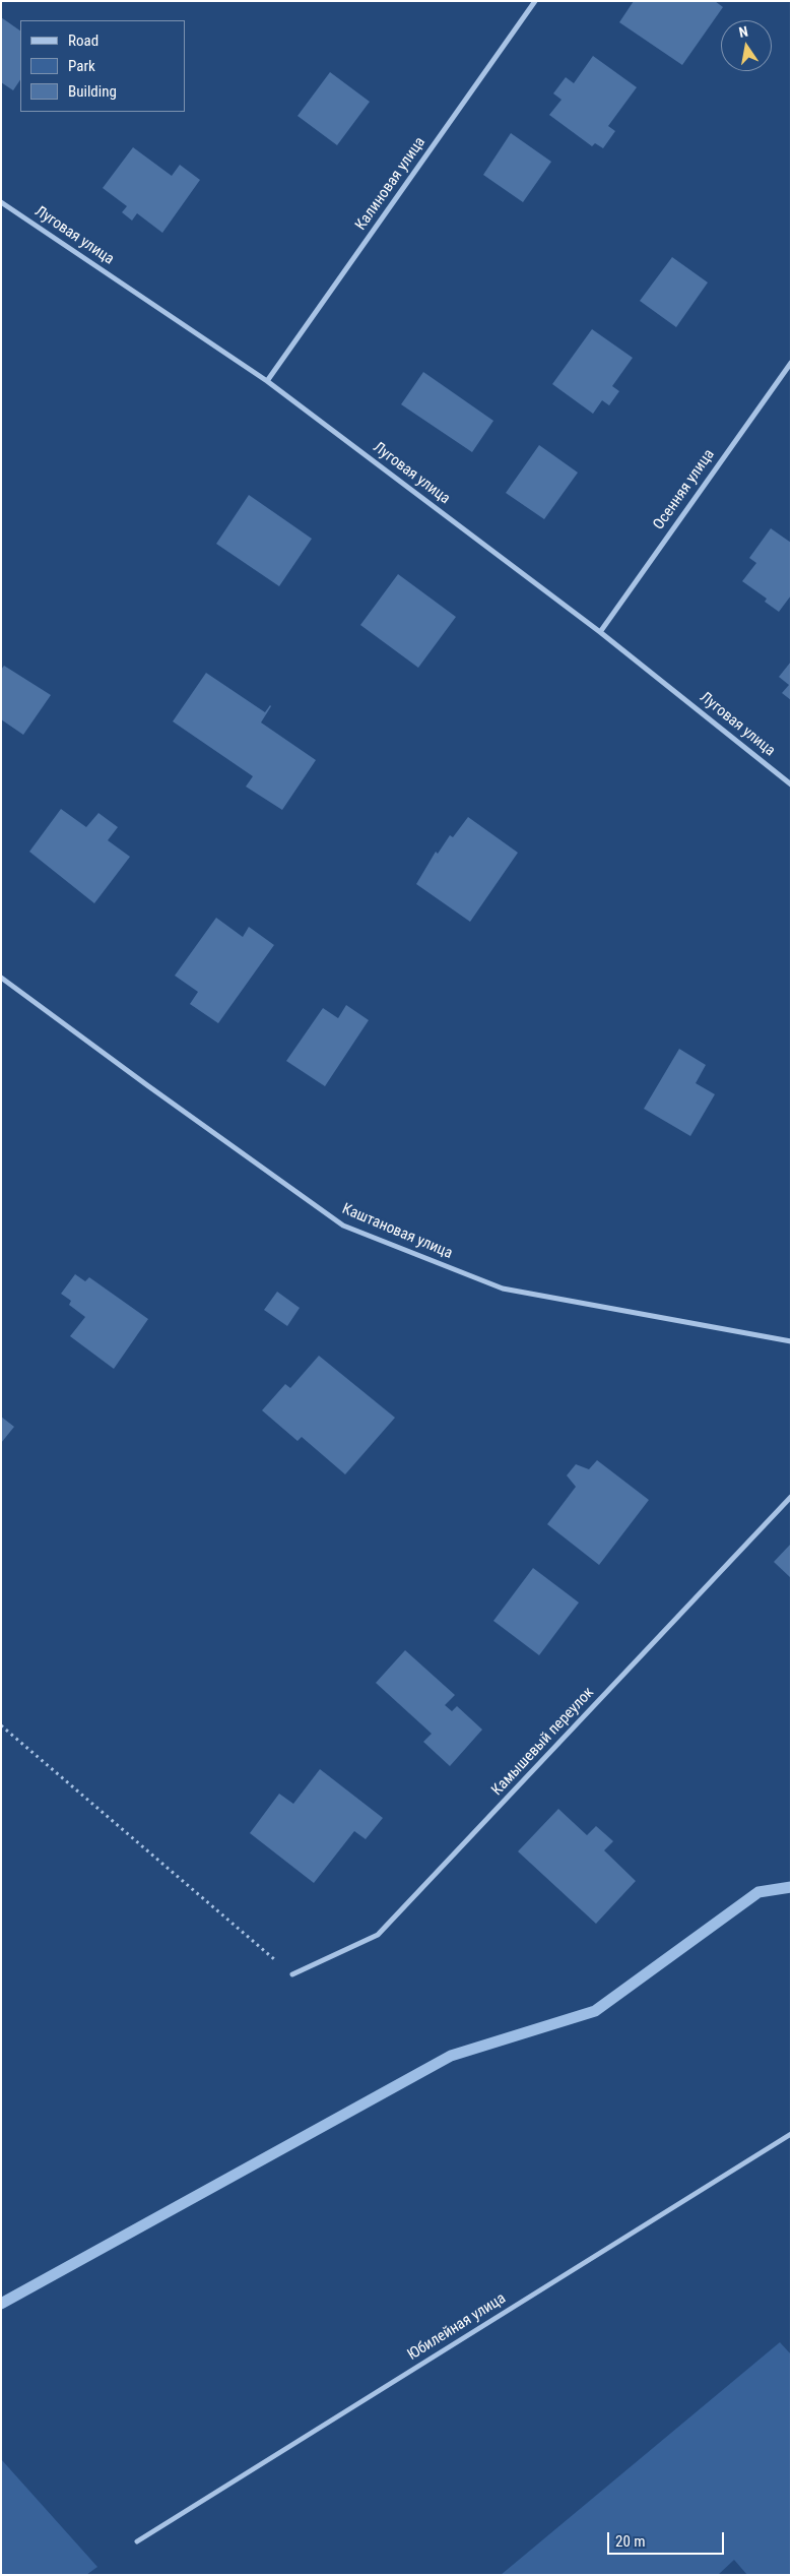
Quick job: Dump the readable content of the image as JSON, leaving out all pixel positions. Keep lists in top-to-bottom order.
{
  "streets": {
    "street": [
      "Калиновая улица",
      "Луговая улица",
      "Осенняя улица",
      "Каштановая улица",
      "Камышевый переулок",
      "Юбилейная улица"
    ]
  },
  "crossings": [
    ["Калиновая улица", "Луговая улица"],
    ["Луговая улица", "Осенняя улица"]
  ],
  "legend": ["Road", "Park", "Building"],
  "scale_bar": "20 m",
  "north": "top"
}
